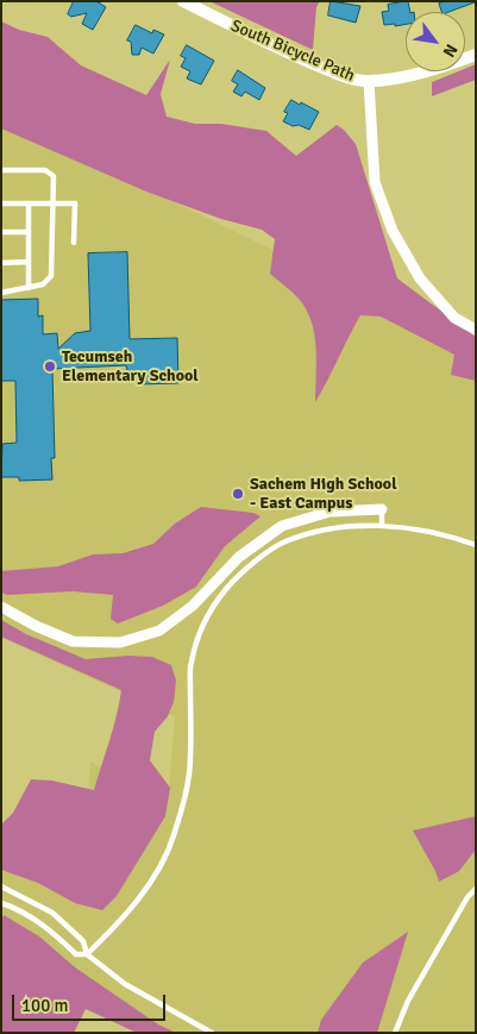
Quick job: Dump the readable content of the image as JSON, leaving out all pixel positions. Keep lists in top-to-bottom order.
{
  "streets": {
    "street": ["South Bicycle Path"]
  },
  "places": ["Tecumseh Elementary School", "Sachem High School - East Campus"],
  "scale_bar": "100 m",
  "north": "bottom right"
}
